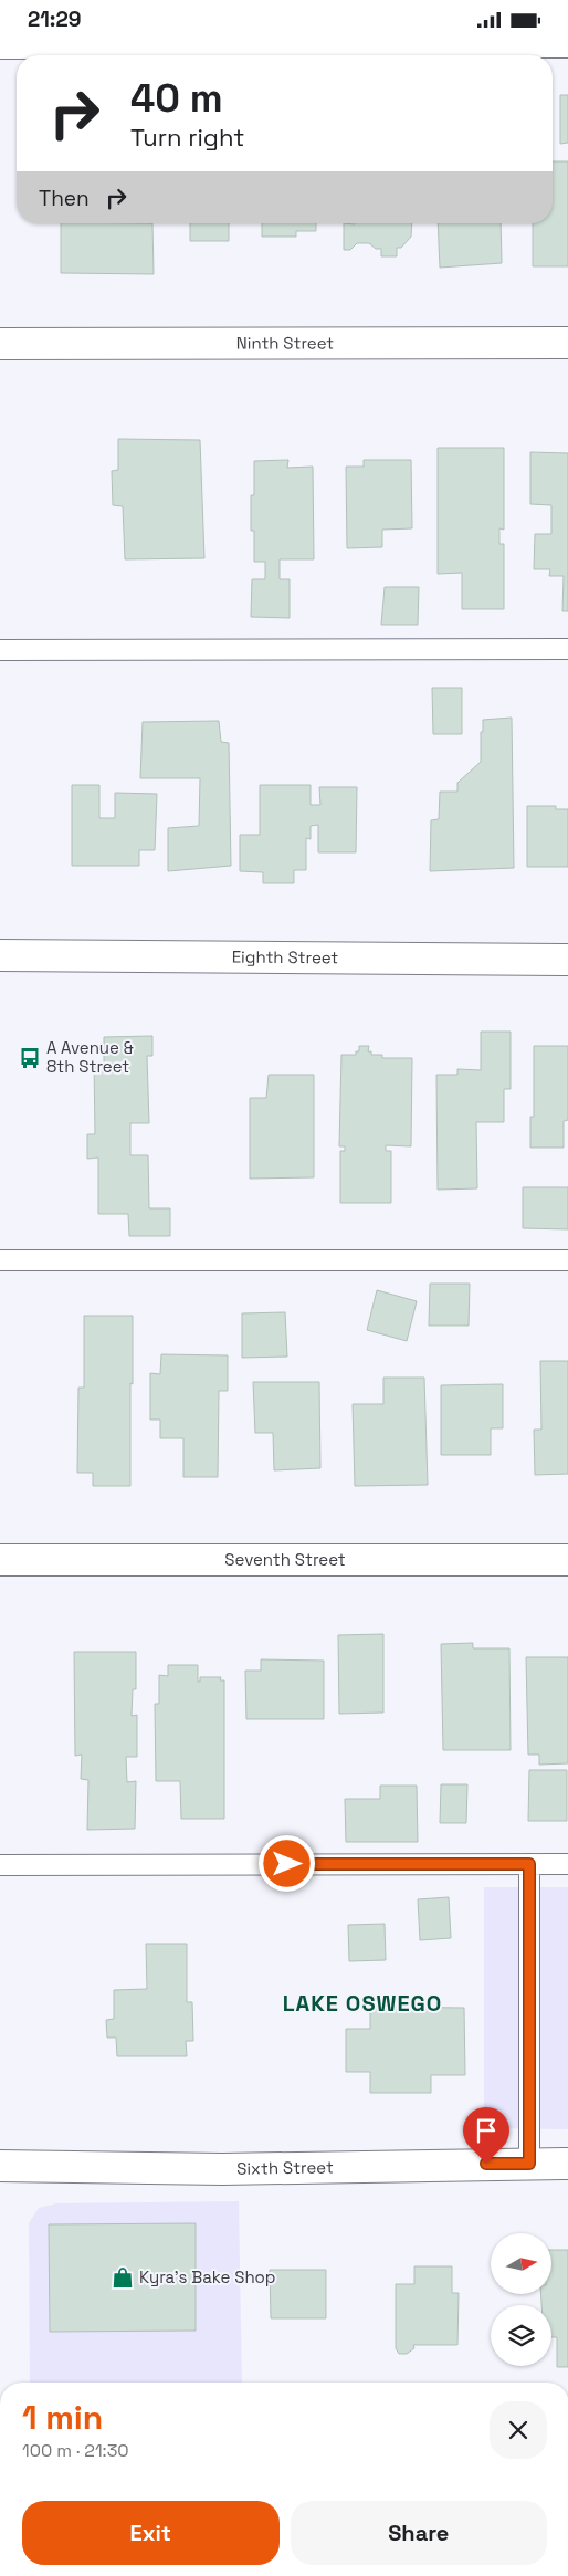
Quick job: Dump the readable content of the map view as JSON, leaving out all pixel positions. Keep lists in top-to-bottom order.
{
  "streets": {
    "street": [
      "Ninth Street",
      "Eighth Street",
      "Seventh Street",
      "Sixth Street"
    ]
  },
  "districts": ["LAKE OSWEGO"],
  "places": {
    "bus stop": ["A Avenue & 8th Street"],
    "shop": ["Kyra's Bake Shop"]
  },
  "north": "right",
  "page": {
    "status": "21:29",
    "turn": ["40 m", "Turn right"],
    "then": "Then",
    "heading": ["1 min", "100 m · 21:30"],
    "buttons": ["Exit", "Share"]
  }
}
